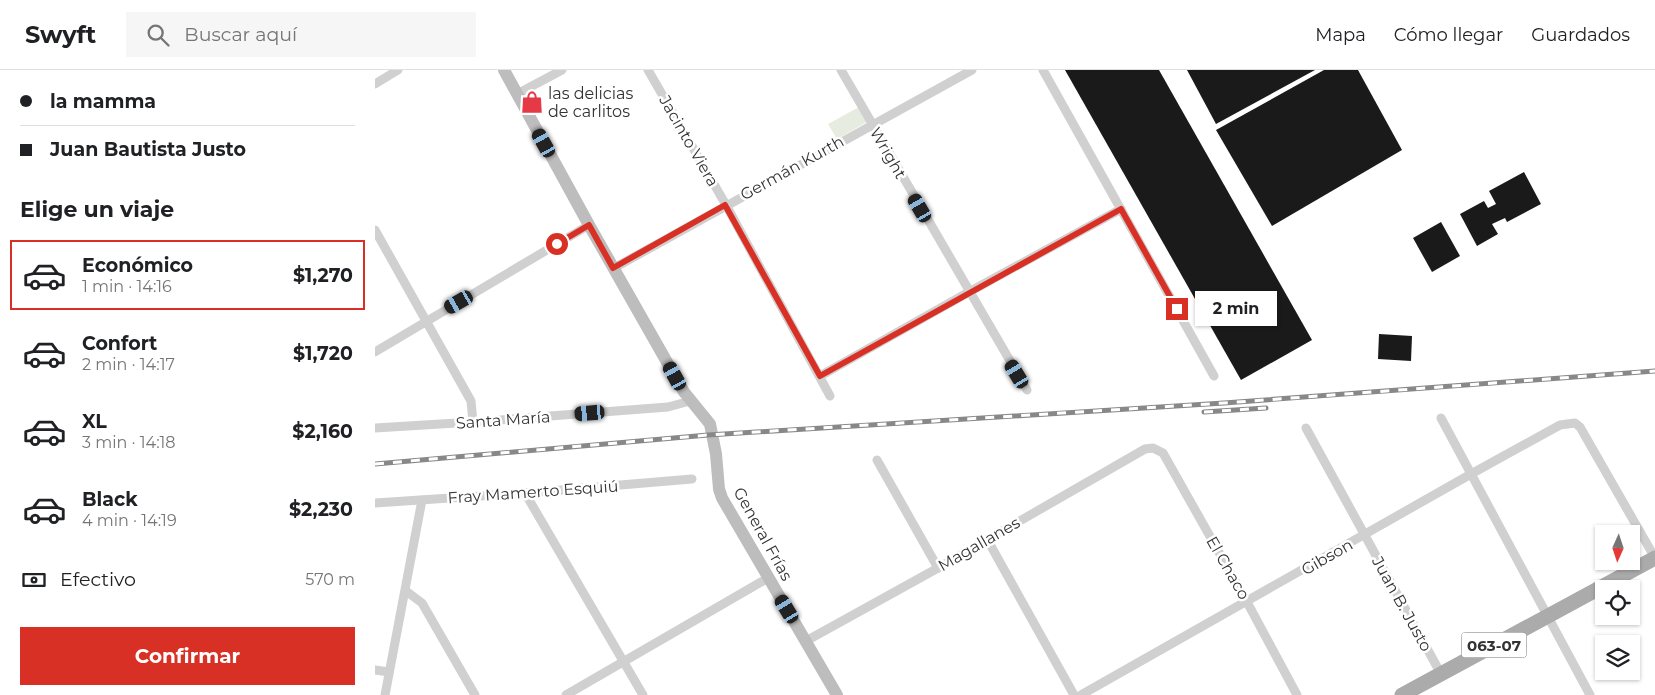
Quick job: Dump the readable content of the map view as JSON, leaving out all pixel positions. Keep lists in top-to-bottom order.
{
  "streets": {
    "main road": ["General Frías", "063-07"],
    "street": [
      "Jacinto Viera",
      "Wright",
      "Germán Kurth",
      "Santa María",
      "Fray Mamerto Esquiú",
      "Magallanes",
      "Gibson",
      "El Chaco",
      "Juan B. Justo"
    ]
  },
  "crossings": [
    ["Jacinto Viera", "Germán Kurth"],
    ["Wright", "Germán Kurth"],
    ["Germán Kurth", "General Frías"],
    ["Santa María", "General Frías"],
    ["General Frías", "Magallanes"],
    ["Magallanes", "El Chaco"],
    ["Gibson", "El Chaco"],
    ["Gibson", "Juan B. Justo"],
    ["Gibson", "063-07"],
    ["Juan B. Justo", "063-07"]
  ],
  "places": {
    "shop": ["las delicias de carlitos"]
  },
  "north": "bottom",
  "page": {
    "header": "Swyft",
    "search": "Buscar aquí",
    "nav": ["Mapa", "Cómo llegar", "Guardados"],
    "banner": ["la mamma", "Juan Bautista Justo"],
    "heading": "Elige un viaje",
    "list": [
      {
        "name": "Económico",
        "note": "1 min · 14:16",
        "value": "$1,270"
      },
      {
        "name": "Confort",
        "note": "2 min · 14:17",
        "value": "$1,720"
      },
      {
        "name": "XL",
        "note": "3 min · 14:18",
        "value": "$2,160"
      },
      {
        "name": "Black",
        "note": "4 min · 14:19",
        "value": "$2,230"
      }
    ],
    "bubble": "2 min",
    "pay": ["Efectivo", "570 m"],
    "buttons": "Confirmar"
  }
}
